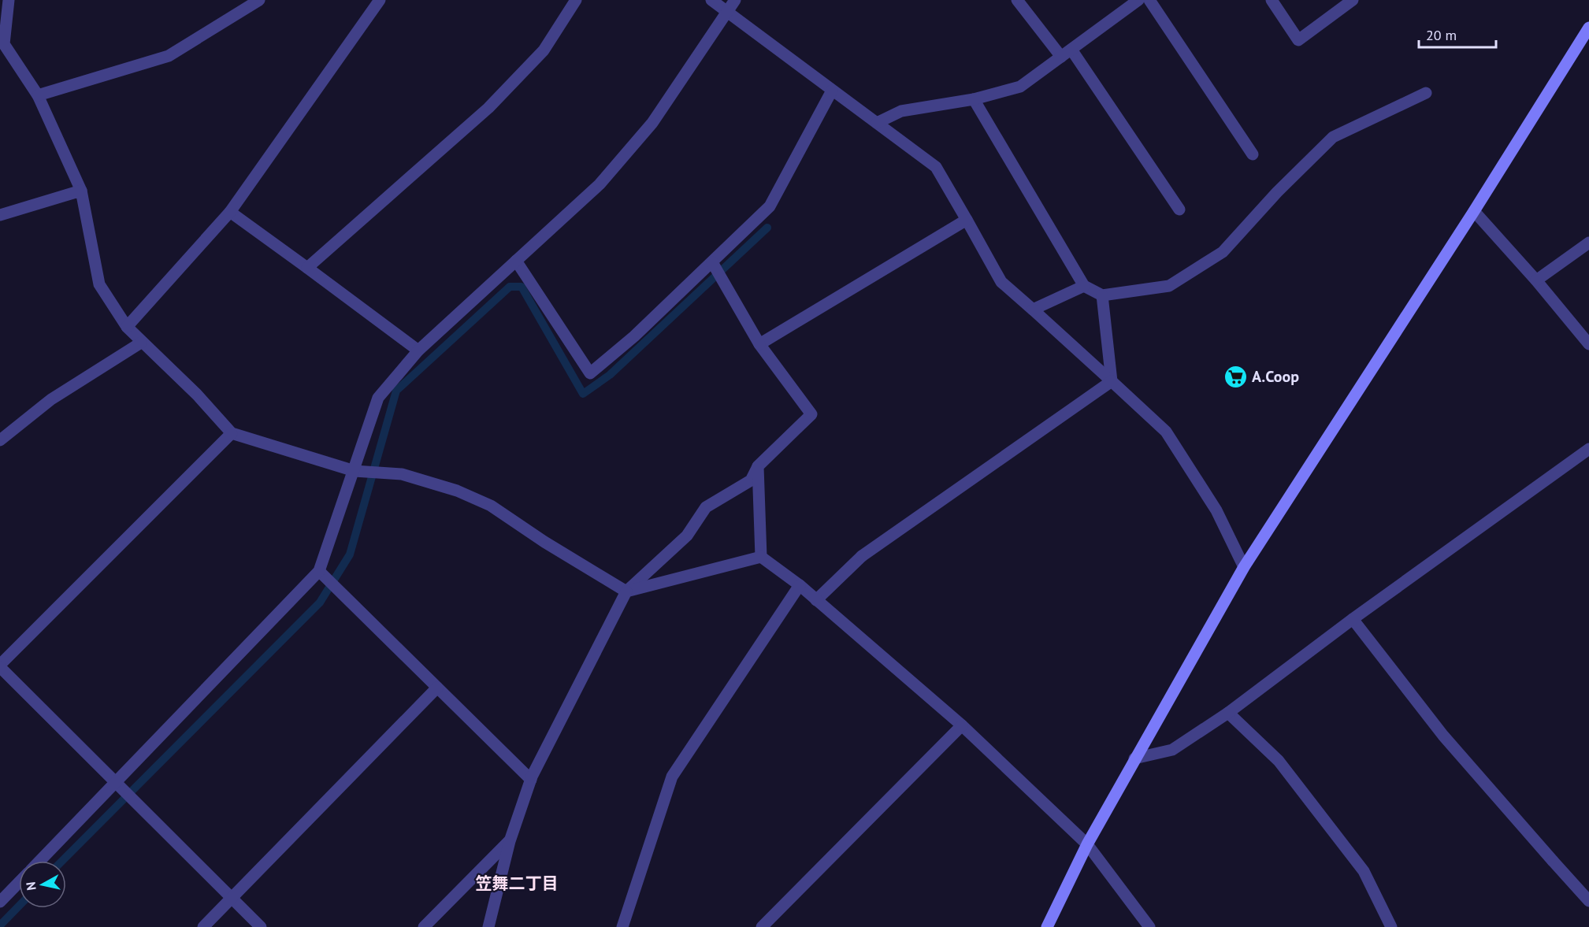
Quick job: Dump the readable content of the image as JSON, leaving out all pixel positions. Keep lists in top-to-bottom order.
{
  "districts": ["笠舞二丁目"],
  "places": {
    "supermarket": ["A.Coop"]
  },
  "scale_bar": "20 m",
  "north": "left"
}
